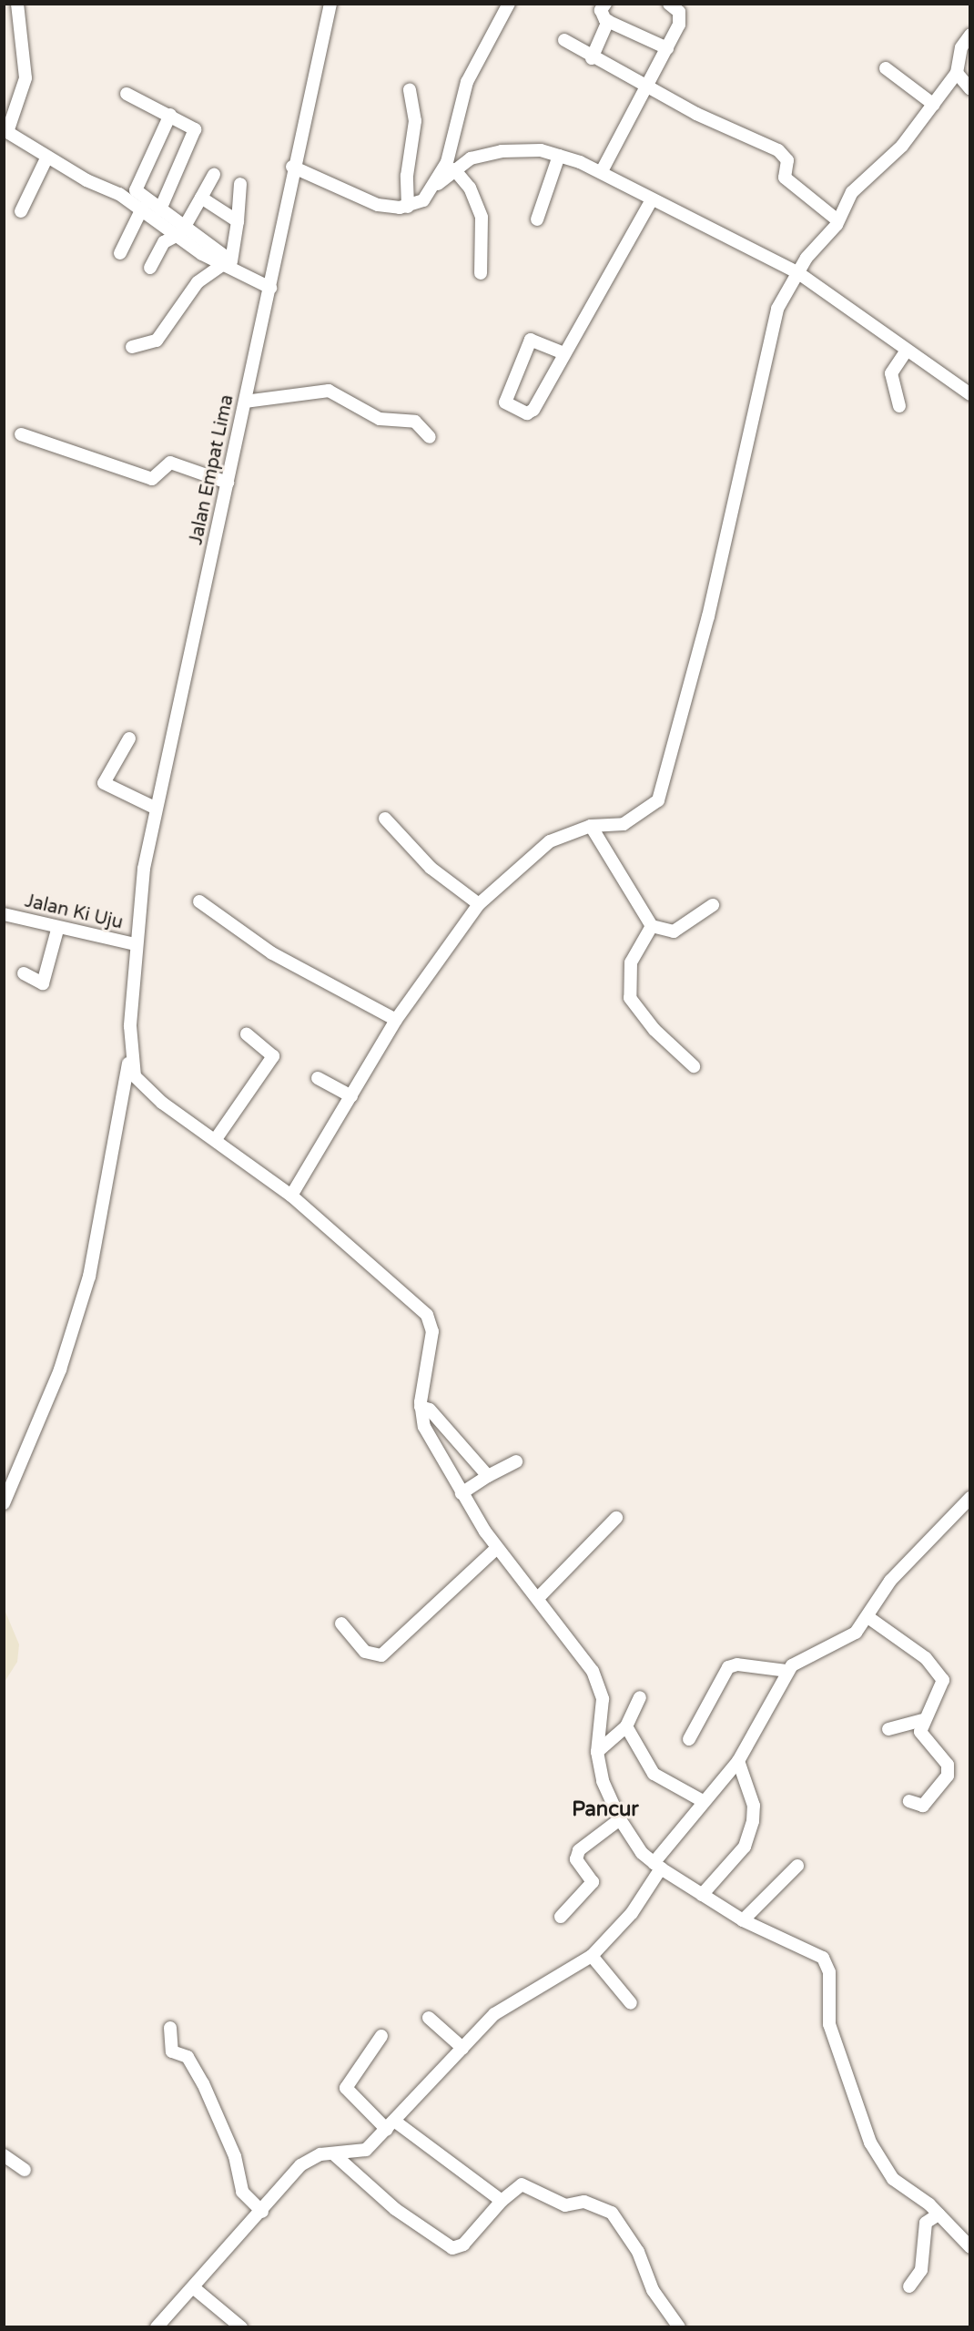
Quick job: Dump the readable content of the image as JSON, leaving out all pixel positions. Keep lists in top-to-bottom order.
{
  "streets": {
    "street": ["Jalan Empat Lima", "Jalan Ki Uju"]
  },
  "crossings": [
    ["Jalan Empat Lima", "Jalan Ki Uju"]
  ],
  "districts": ["Pancur"]
}
